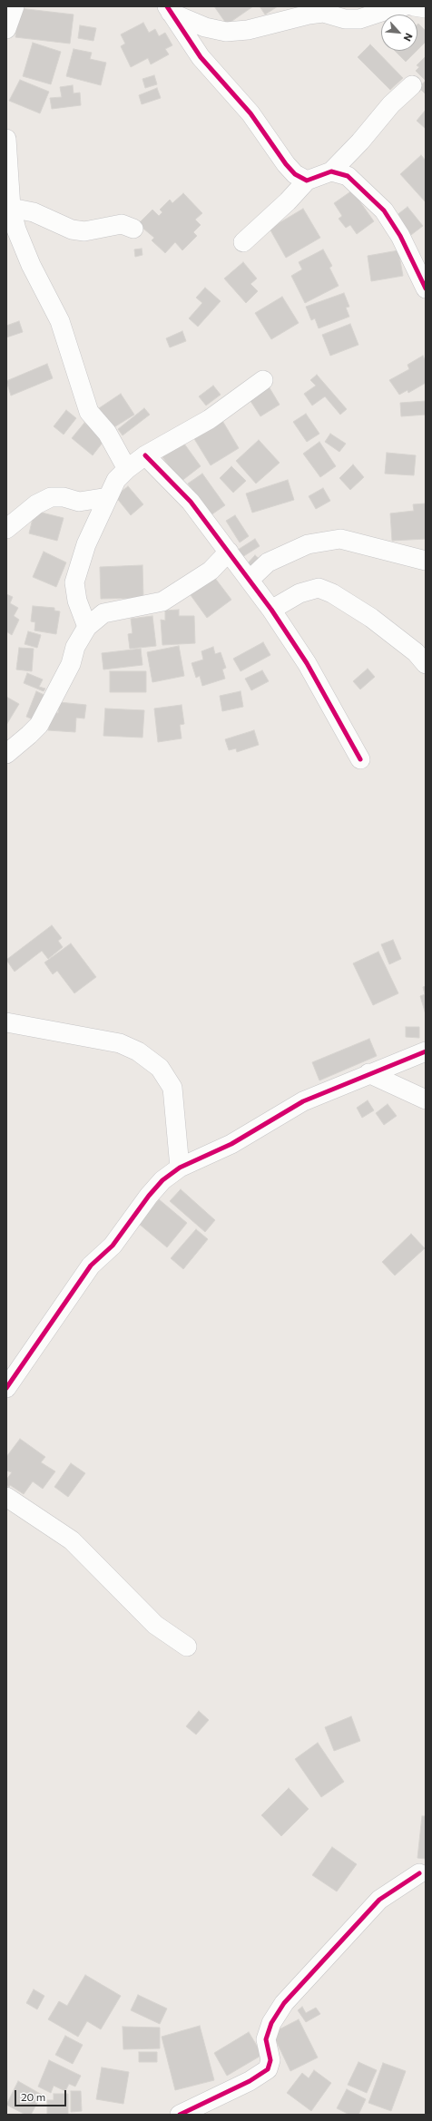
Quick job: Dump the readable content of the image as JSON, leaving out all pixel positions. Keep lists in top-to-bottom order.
{
  "scale_bar": "20 m",
  "north": "bottom right"
}
